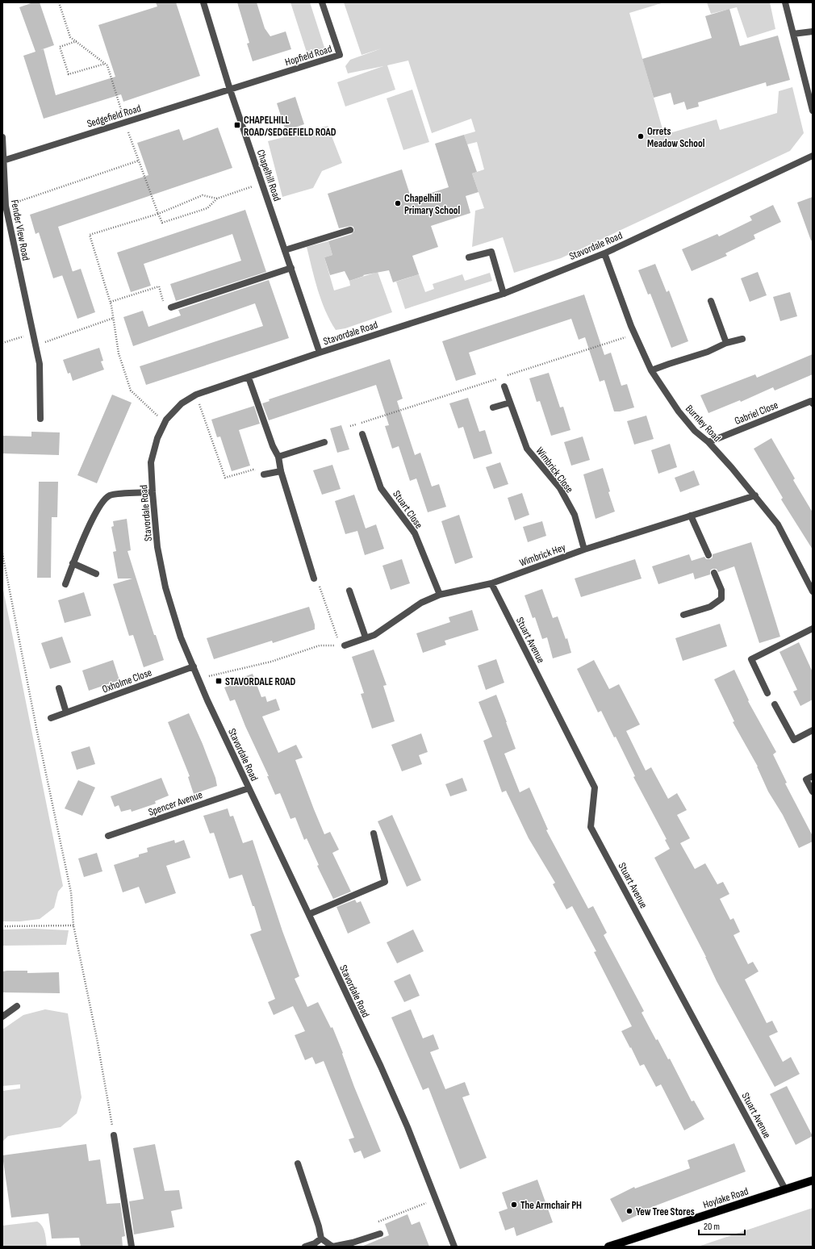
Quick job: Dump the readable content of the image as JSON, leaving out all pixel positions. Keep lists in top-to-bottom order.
{
  "streets": {
    "main road": ["Hoylake Road"],
    "street": [
      "Hopfield Road",
      "Sedgefield Road",
      "Chapelhill Road",
      "Fender View Road",
      "Stavordale Road",
      "Gabriel Close",
      "Burnley Road",
      "Wimbrick Close",
      "Stuart Close",
      "Wimbrick Hey",
      "Stuart Avenue",
      "Oxholme Close",
      "Spencer Avenue"
    ]
  },
  "crossings": [
    ["Hopfield Road", "Sedgefield Road"],
    ["Hopfield Road", "Chapelhill Road"],
    ["Sedgefield Road", "Chapelhill Road"],
    ["Sedgefield Road", "Fender View Road"],
    ["Chapelhill Road", "Stavordale Road"],
    ["Stavordale Road", "Burnley Road"],
    ["Stavordale Road", "Oxholme Close"],
    ["Stavordale Road", "Spencer Avenue"],
    ["Gabriel Close", "Burnley Road"],
    ["Burnley Road", "Wimbrick Hey"],
    ["Wimbrick Close", "Wimbrick Hey"],
    ["Stuart Close", "Wimbrick Hey"],
    ["Wimbrick Hey", "Stuart Avenue"],
    ["Stuart Avenue", "Hoylake Road"]
  ],
  "places": {
    "transit": ["CHAPELHILL ROAD/SEDGEFIELD ROAD", "STAVORDALE ROAD"],
    "other": [
      "Orrets Meadow School",
      "Chapelhill Primary School",
      "The Armchair PH",
      "Yew Tree Stores"
    ]
  },
  "scale_bar": "20 m"
}
